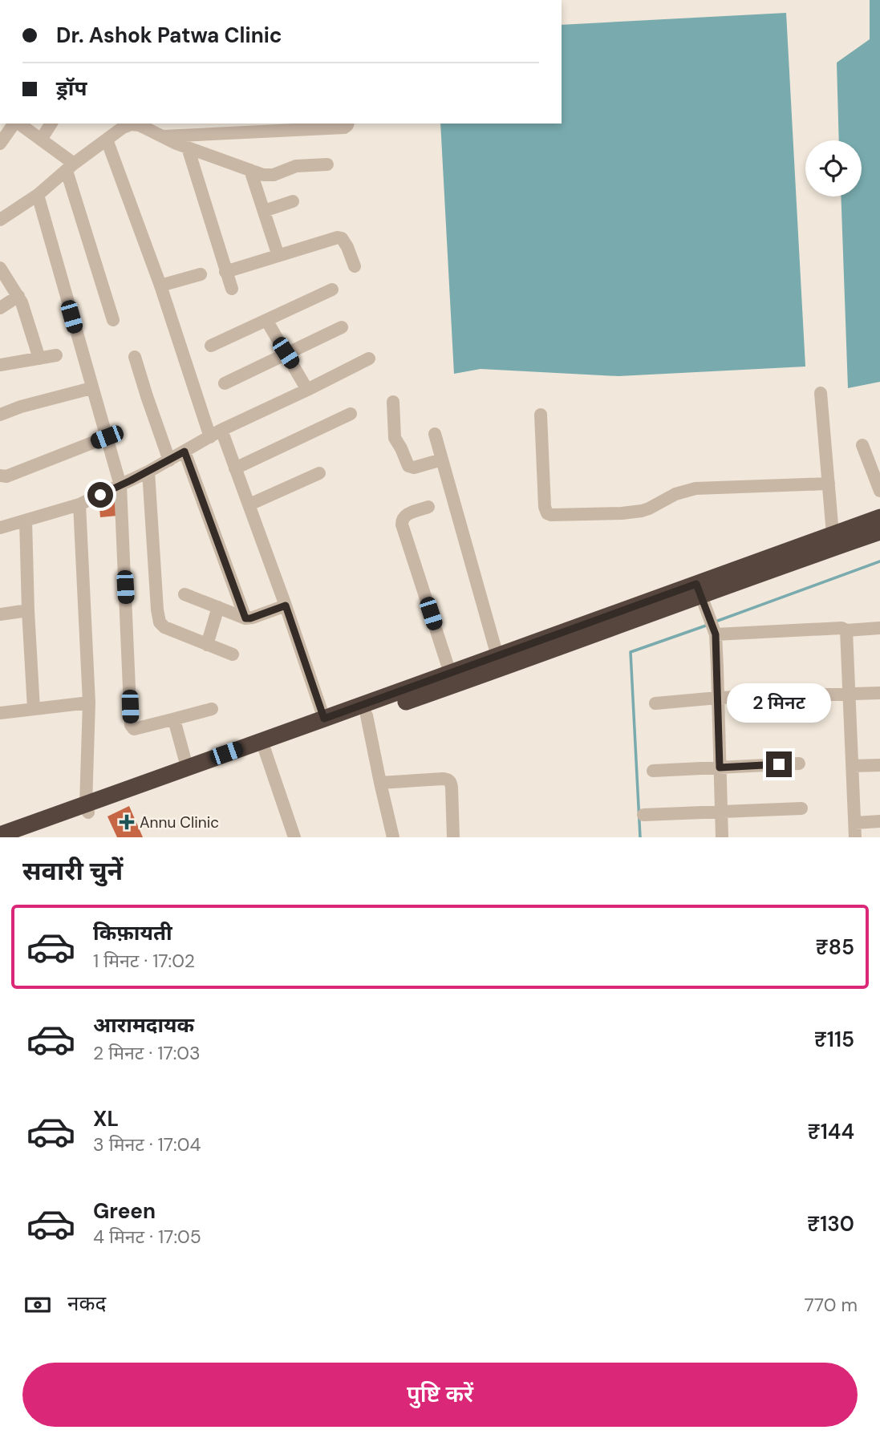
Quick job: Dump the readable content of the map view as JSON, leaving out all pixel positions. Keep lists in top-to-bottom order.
{
  "places": {
    "health": ["Annu Clinic"]
  },
  "page": {
    "banner": ["Dr. Ashok Patwa Clinic", "ड्रॉप"],
    "bubble": "2 मिनट",
    "heading": "सवारी चुनें",
    "list": [
      {
        "name": "किफ़ायती",
        "note": "1 मिनट · 17:02",
        "value": "₹85"
      },
      {
        "name": "आरामदायक",
        "note": "2 मिनट · 17:03",
        "value": "₹115"
      },
      {
        "name": "XL",
        "note": "3 मिनट · 17:04",
        "value": "₹144"
      },
      {
        "name": "Green",
        "note": "4 मिनट · 17:05",
        "value": "₹130"
      }
    ],
    "pay": ["नकद", "770 m"],
    "buttons": "पुष्टि करें"
  }
}
